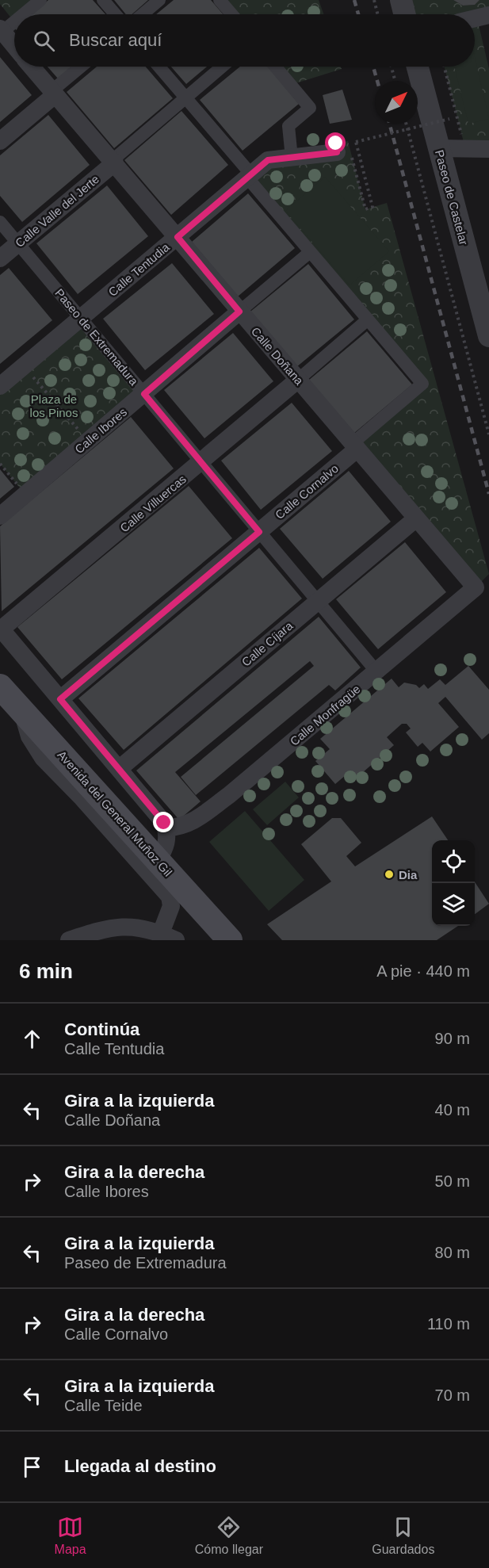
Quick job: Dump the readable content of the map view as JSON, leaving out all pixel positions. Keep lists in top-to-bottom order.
{
  "streets": {
    "main road": ["Avenida del General Muñoz Gil"],
    "street": [
      "Paseo de Castelar",
      "Calle Valle del Jerte",
      "Calle Tentudia",
      "Paseo de Extremadura",
      "Calle Doñana",
      "Calle Ibores",
      "Calle Cornalvo",
      "Calle Villuercas",
      "Calle Cíjara",
      "Calle Monfragüe"
    ]
  },
  "crossings": [
    ["Calle Valle del Jerte", "Paseo de Extremadura"],
    ["Calle Valle del Jerte", "Calle Doñana"],
    ["Calle Tentudia", "Paseo de Extremadura"],
    ["Calle Tentudia", "Calle Doñana"],
    ["Paseo de Extremadura", "Calle Ibores"],
    ["Paseo de Extremadura", "Calle Cornalvo"],
    ["Paseo de Extremadura", "Calle Villuercas"],
    ["Paseo de Extremadura", "Calle Cíjara"],
    ["Paseo de Extremadura", "Calle Monfragüe"],
    ["Calle Doñana", "Calle Ibores"],
    ["Calle Doñana", "Calle Cornalvo"],
    ["Calle Doñana", "Calle Villuercas"],
    ["Calle Doñana", "Calle Cíjara"],
    ["Calle Doñana", "Calle Monfragüe"]
  ],
  "parks": ["Plaza de los Pinos"],
  "places": ["Dia"],
  "north": "top right",
  "page": {
    "search": "Buscar aquí",
    "heading": ["6 min", "A pie · 440 m"],
    "list": [
      ["Continúa", "Calle Tentudia", "90 m"],
      ["Gira a la izquierda", "Calle Doñana", "40 m"],
      ["Gira a la derecha", "Calle Ibores", "50 m"],
      ["Gira a la izquierda", "Paseo de Extremadura", "80 m"],
      ["Gira a la derecha", "Calle Cornalvo", "110 m"],
      ["Gira a la izquierda", "Calle Teide", "70 m"],
      "Llegada al destino"
    ],
    "nav": ["Mapa", "Cómo llegar", "Guardados"]
  }
}
